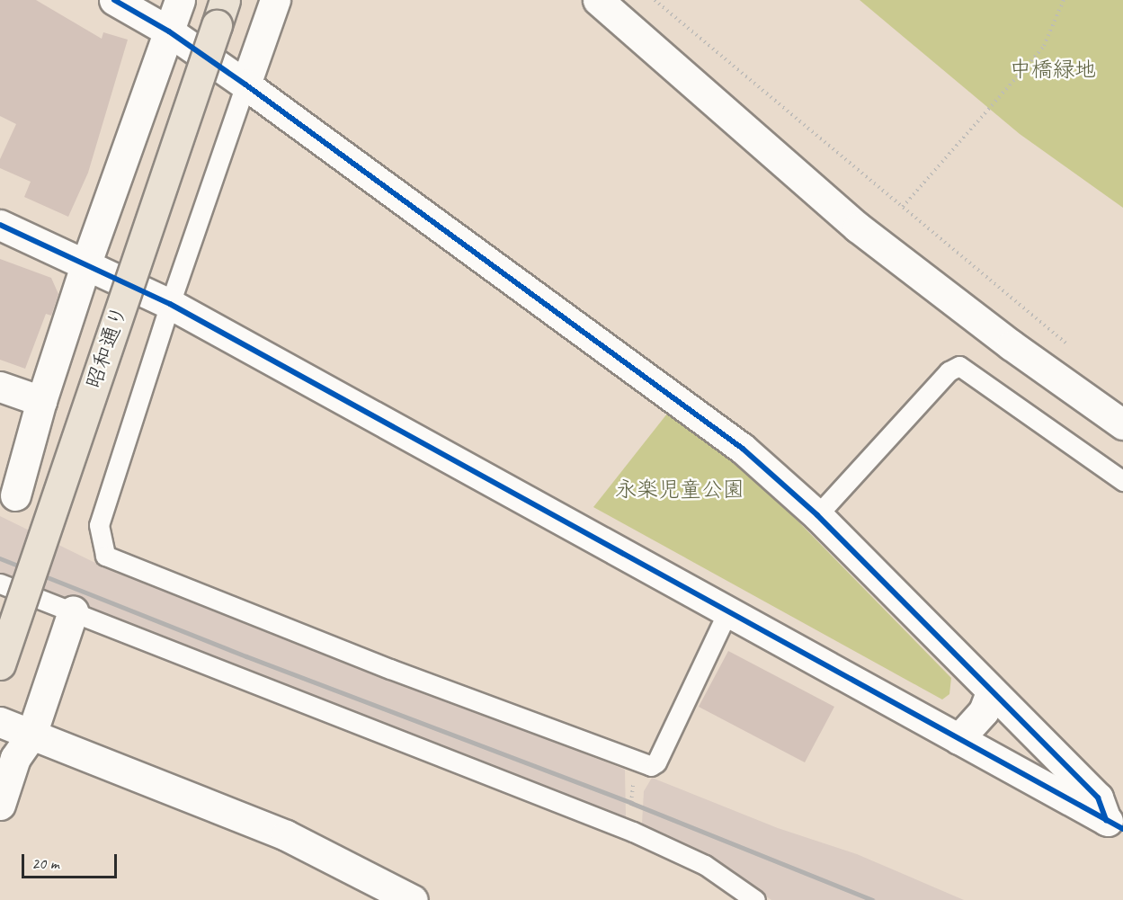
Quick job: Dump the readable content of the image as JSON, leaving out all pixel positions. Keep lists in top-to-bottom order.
{
  "streets": {
    "highway": ["昭和通り"]
  },
  "parks": ["中橋緑地", "永楽児童公園"],
  "scale_bar": "20 m"
}
